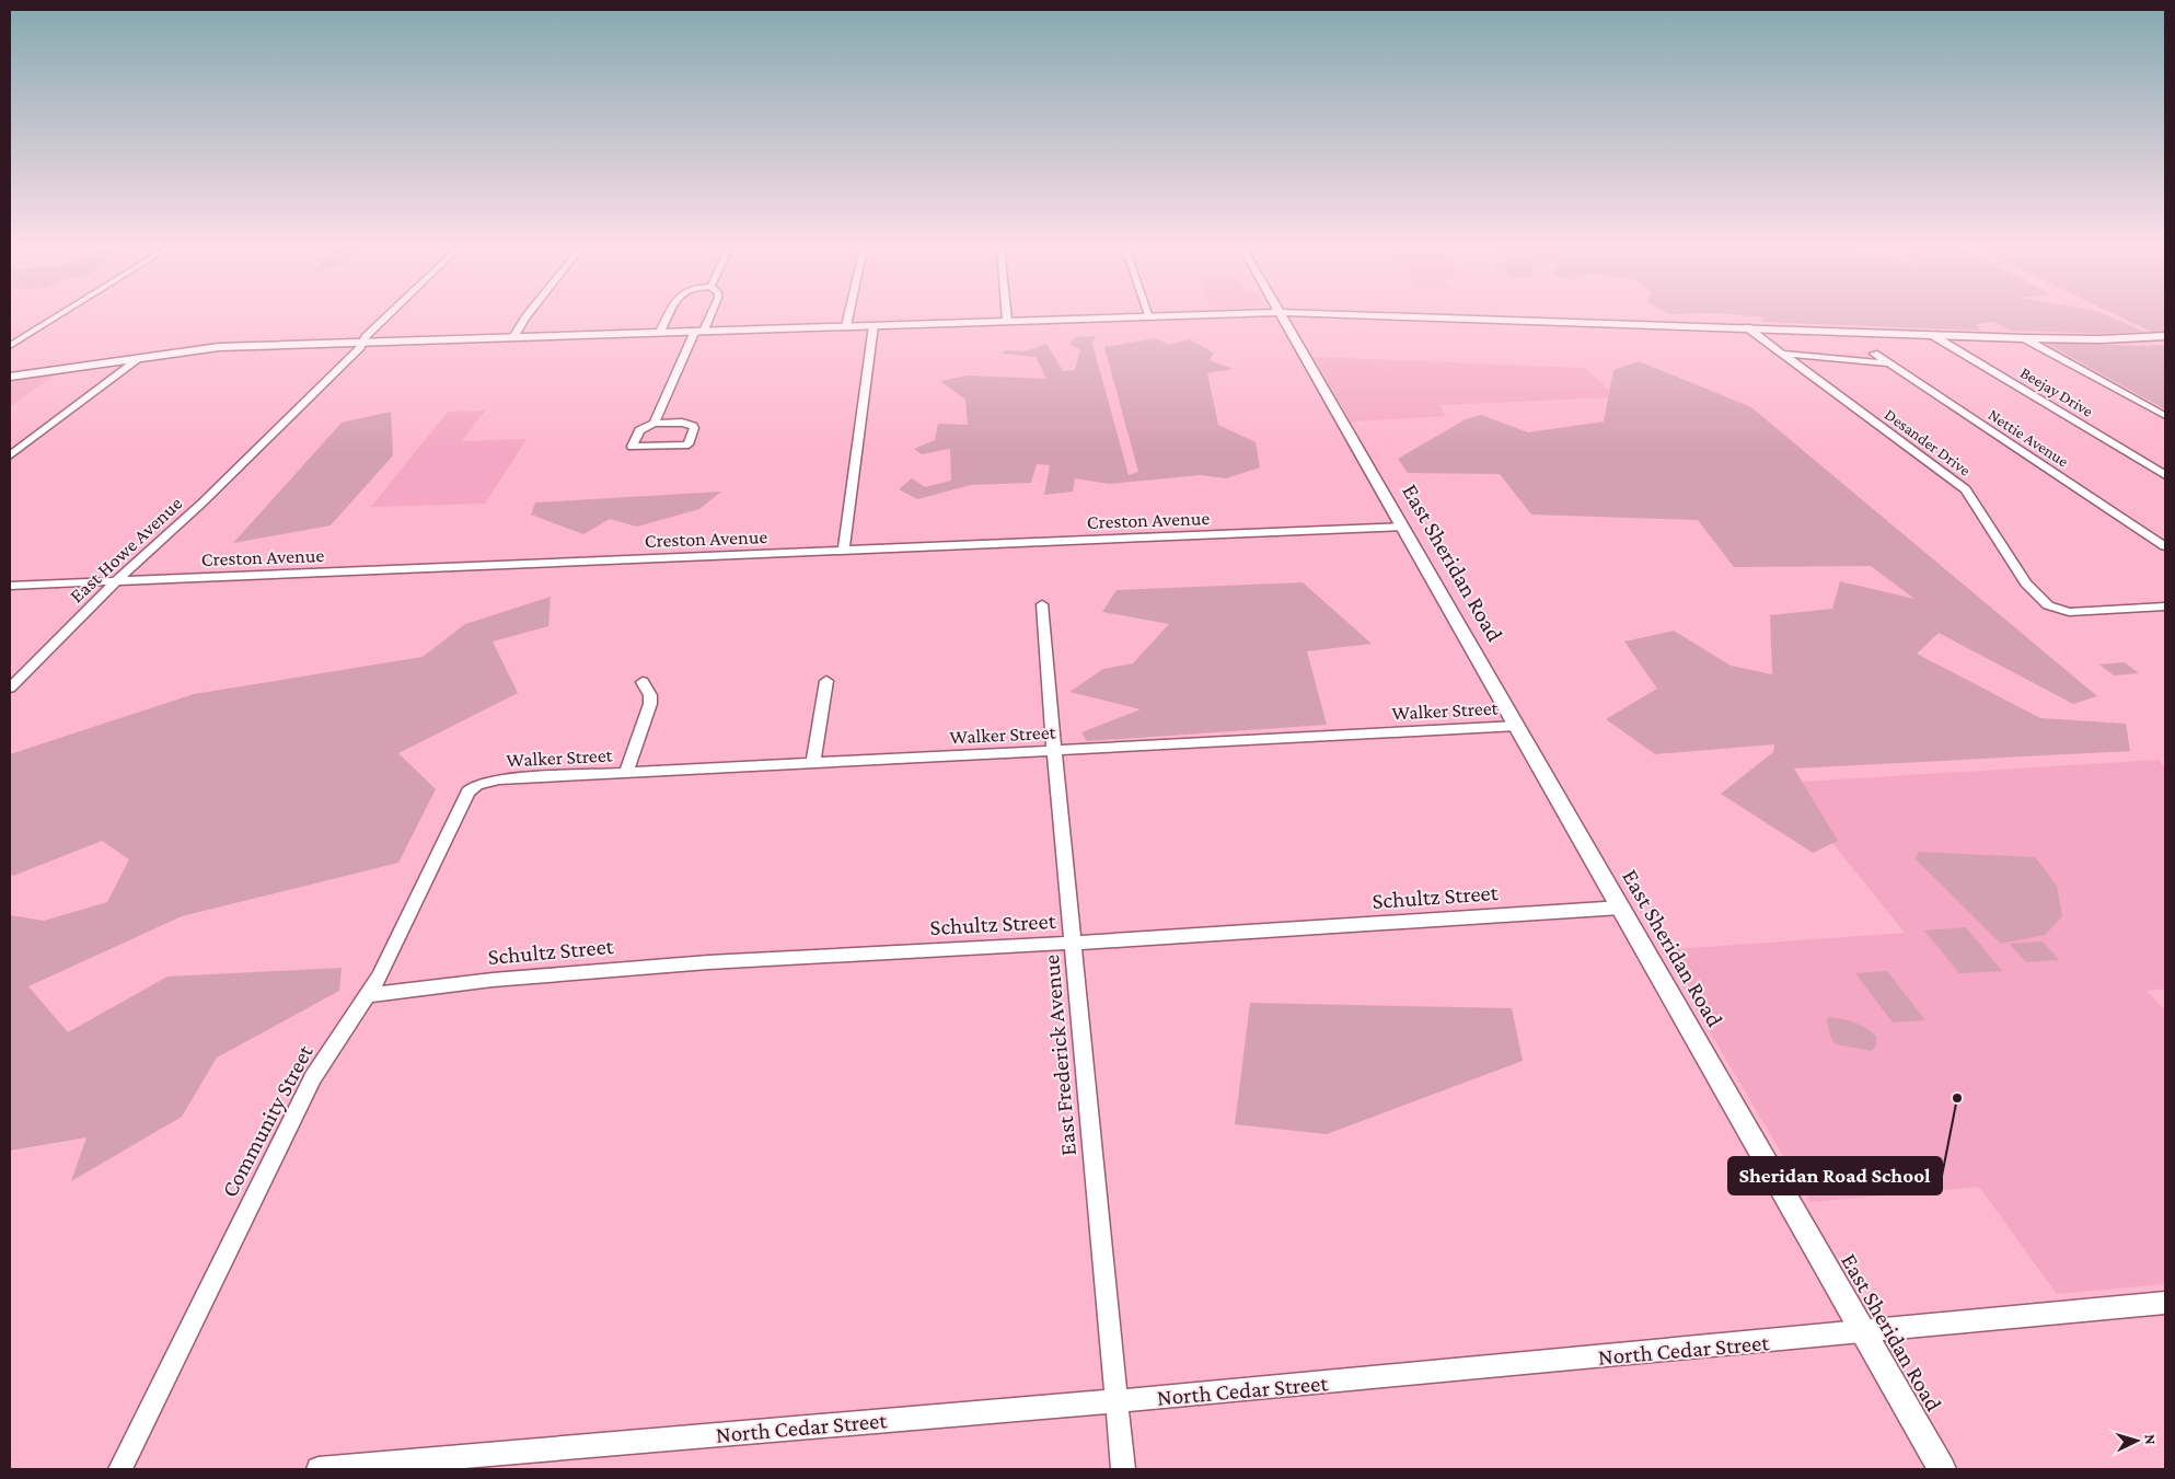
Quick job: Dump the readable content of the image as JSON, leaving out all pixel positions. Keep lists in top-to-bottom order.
{
  "streets": {
    "street": [
      "Beejay Drive",
      "Nettie Avenue",
      "Desander Drive",
      "Creston Avenue",
      "East Howe Avenue",
      "East Sheridan Road",
      "Walker Street",
      "Schultz Street",
      "East Frederick Avenue",
      "Community Street",
      "North Cedar Street"
    ]
  },
  "crossings": [
    ["Creston Avenue", "East Howe Avenue"],
    ["Creston Avenue", "East Sheridan Road"],
    ["East Sheridan Road", "Walker Street"],
    ["East Sheridan Road", "Schultz Street"],
    ["East Sheridan Road", "North Cedar Street"],
    ["Walker Street", "East Frederick Avenue"],
    ["Walker Street", "Community Street"],
    ["Schultz Street", "East Frederick Avenue"],
    ["Schultz Street", "Community Street"],
    ["East Frederick Avenue", "North Cedar Street"]
  ],
  "places": ["Sheridan Road School"],
  "north": "right"
}
